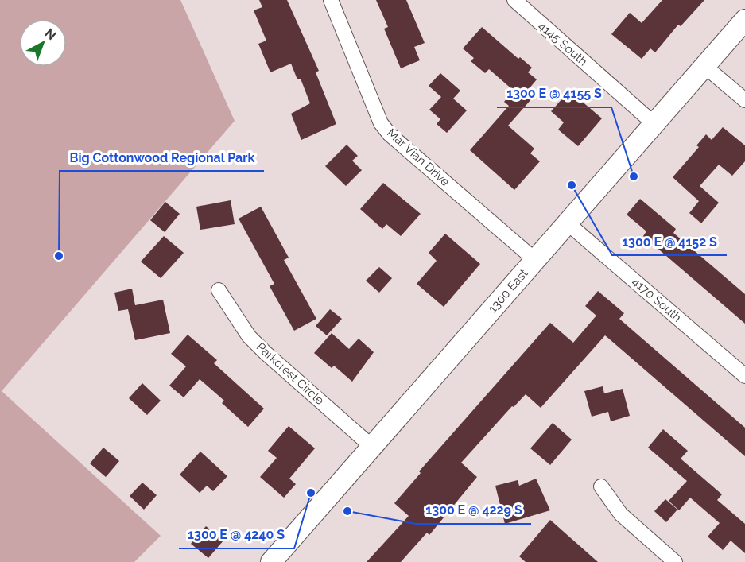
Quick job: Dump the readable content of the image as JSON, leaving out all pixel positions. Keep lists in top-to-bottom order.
{
  "streets": {
    "main road": ["1300 East"],
    "street": [
      "4145 South",
      "Mar Vian Drive",
      "4170 South",
      "Parkcrest Circle"
    ]
  },
  "crossings": [
    ["4145 South", "1300 East"],
    ["Mar Vian Drive", "1300 East"],
    ["1300 East", "4170 South"],
    ["1300 East", "Parkcrest Circle"]
  ],
  "places": [
    "1300 E @ 4155 S",
    "1300 E @ 4152 S",
    "Big Cottonwood Regional Park",
    "1300 E @ 4240 S",
    "1300 E @ 4229 S"
  ],
  "north": "top right"
}
